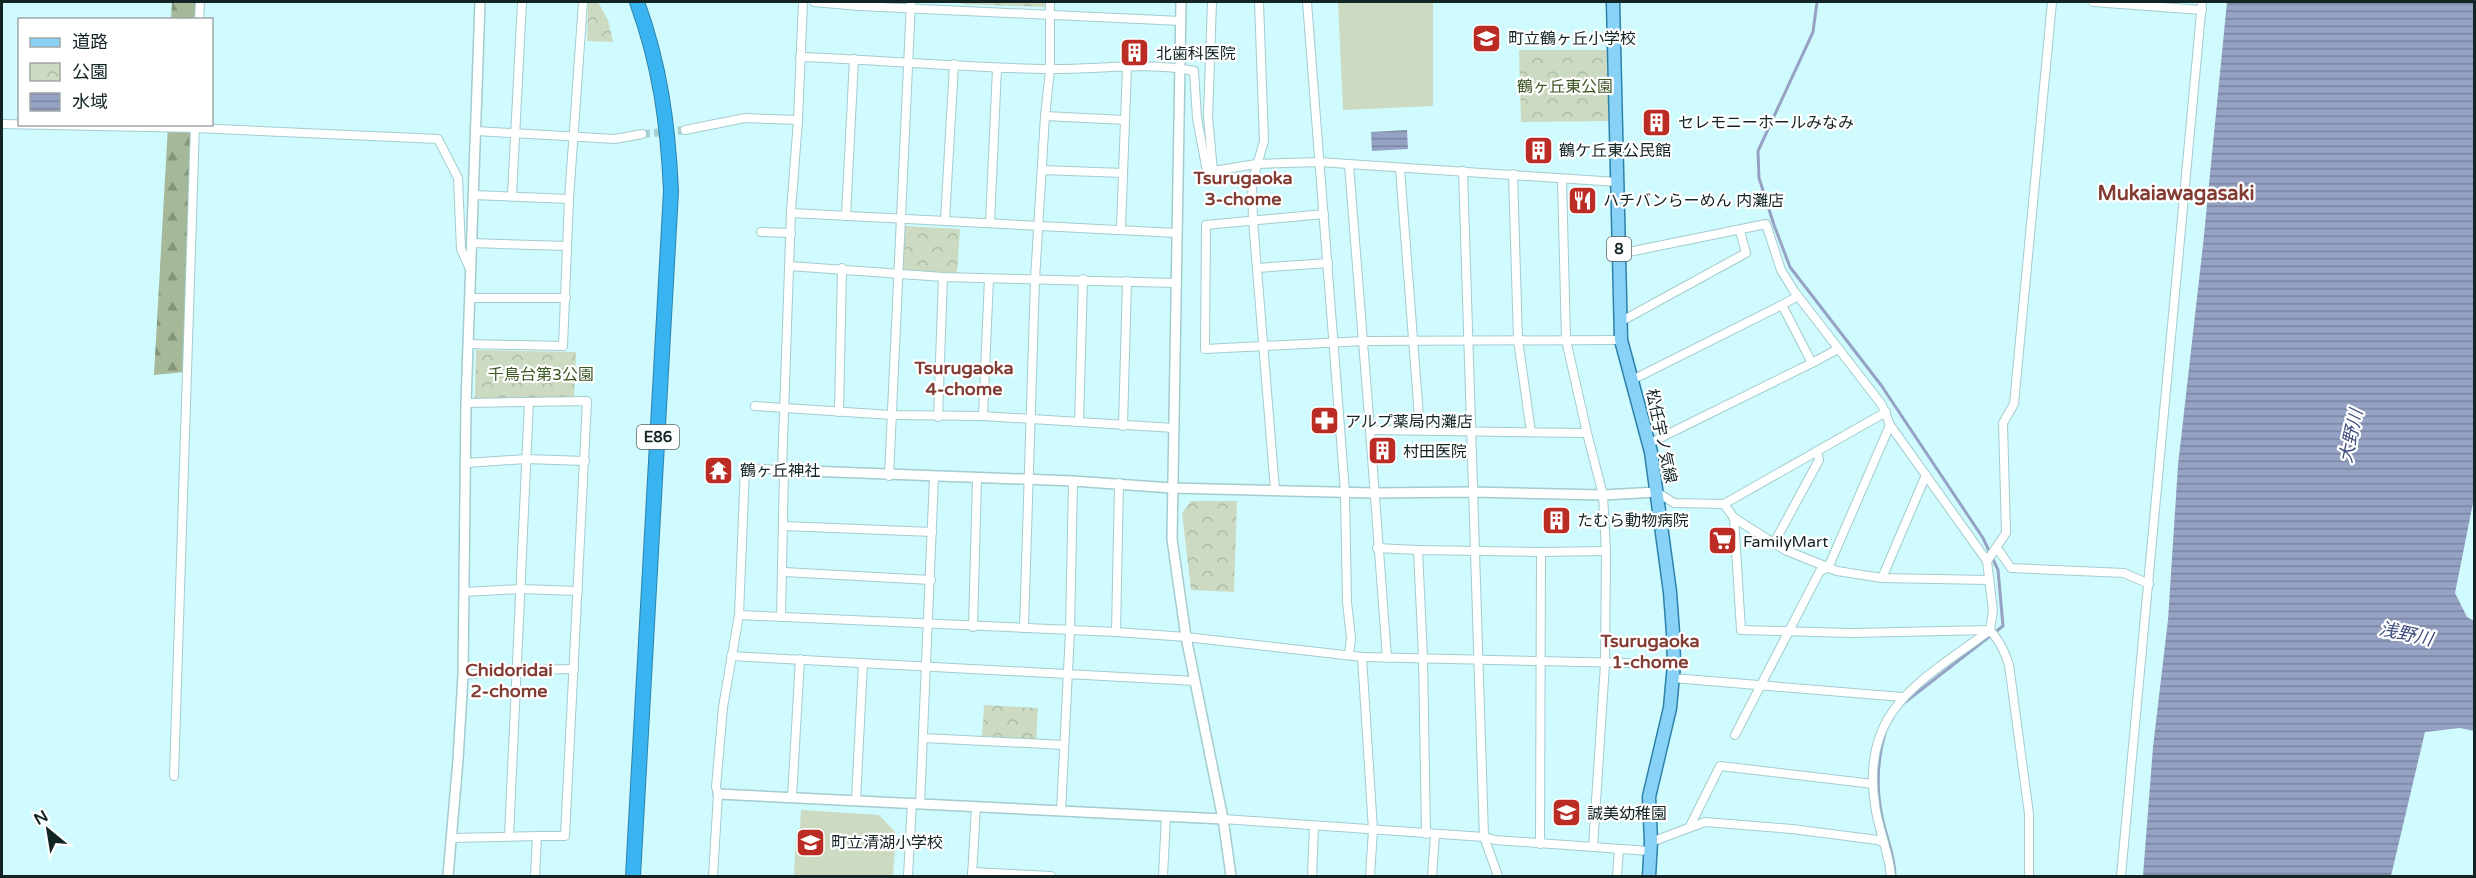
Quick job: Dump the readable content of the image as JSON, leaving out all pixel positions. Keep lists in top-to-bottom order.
{
  "streets": {
    "highway": ["E86"],
    "main road": ["8", "松任宇ノ気線"]
  },
  "districts": [
    "Tsurugaoka 3-chome",
    "Mukaiawagasaki",
    "Tsurugaoka 4-chome",
    "Tsurugaoka 1-chome",
    "Chidoridai 2-chome"
  ],
  "water": ["大野川", "浅野川"],
  "parks": ["鶴ヶ丘東公園", "千鳥台第3公園"],
  "places": {
    "school or university": ["町立鶴ヶ丘小学校", "誠美幼稚園", "町立清湖小学校"],
    "building": [
      "北歯科医院",
      "セレモニーホールみなみ",
      "鶴ケ丘東公民館",
      "村田医院",
      "たむら動物病院"
    ],
    "restaurant": ["ハチバンらーめん 内灘店"],
    "pharmacy": ["アルプ薬局内灘店"],
    "temple": ["鶴ヶ丘神社"],
    "supermarket": ["FamilyMart"]
  },
  "legend": ["道路", "公園", "水域"],
  "north": "top left"
}
